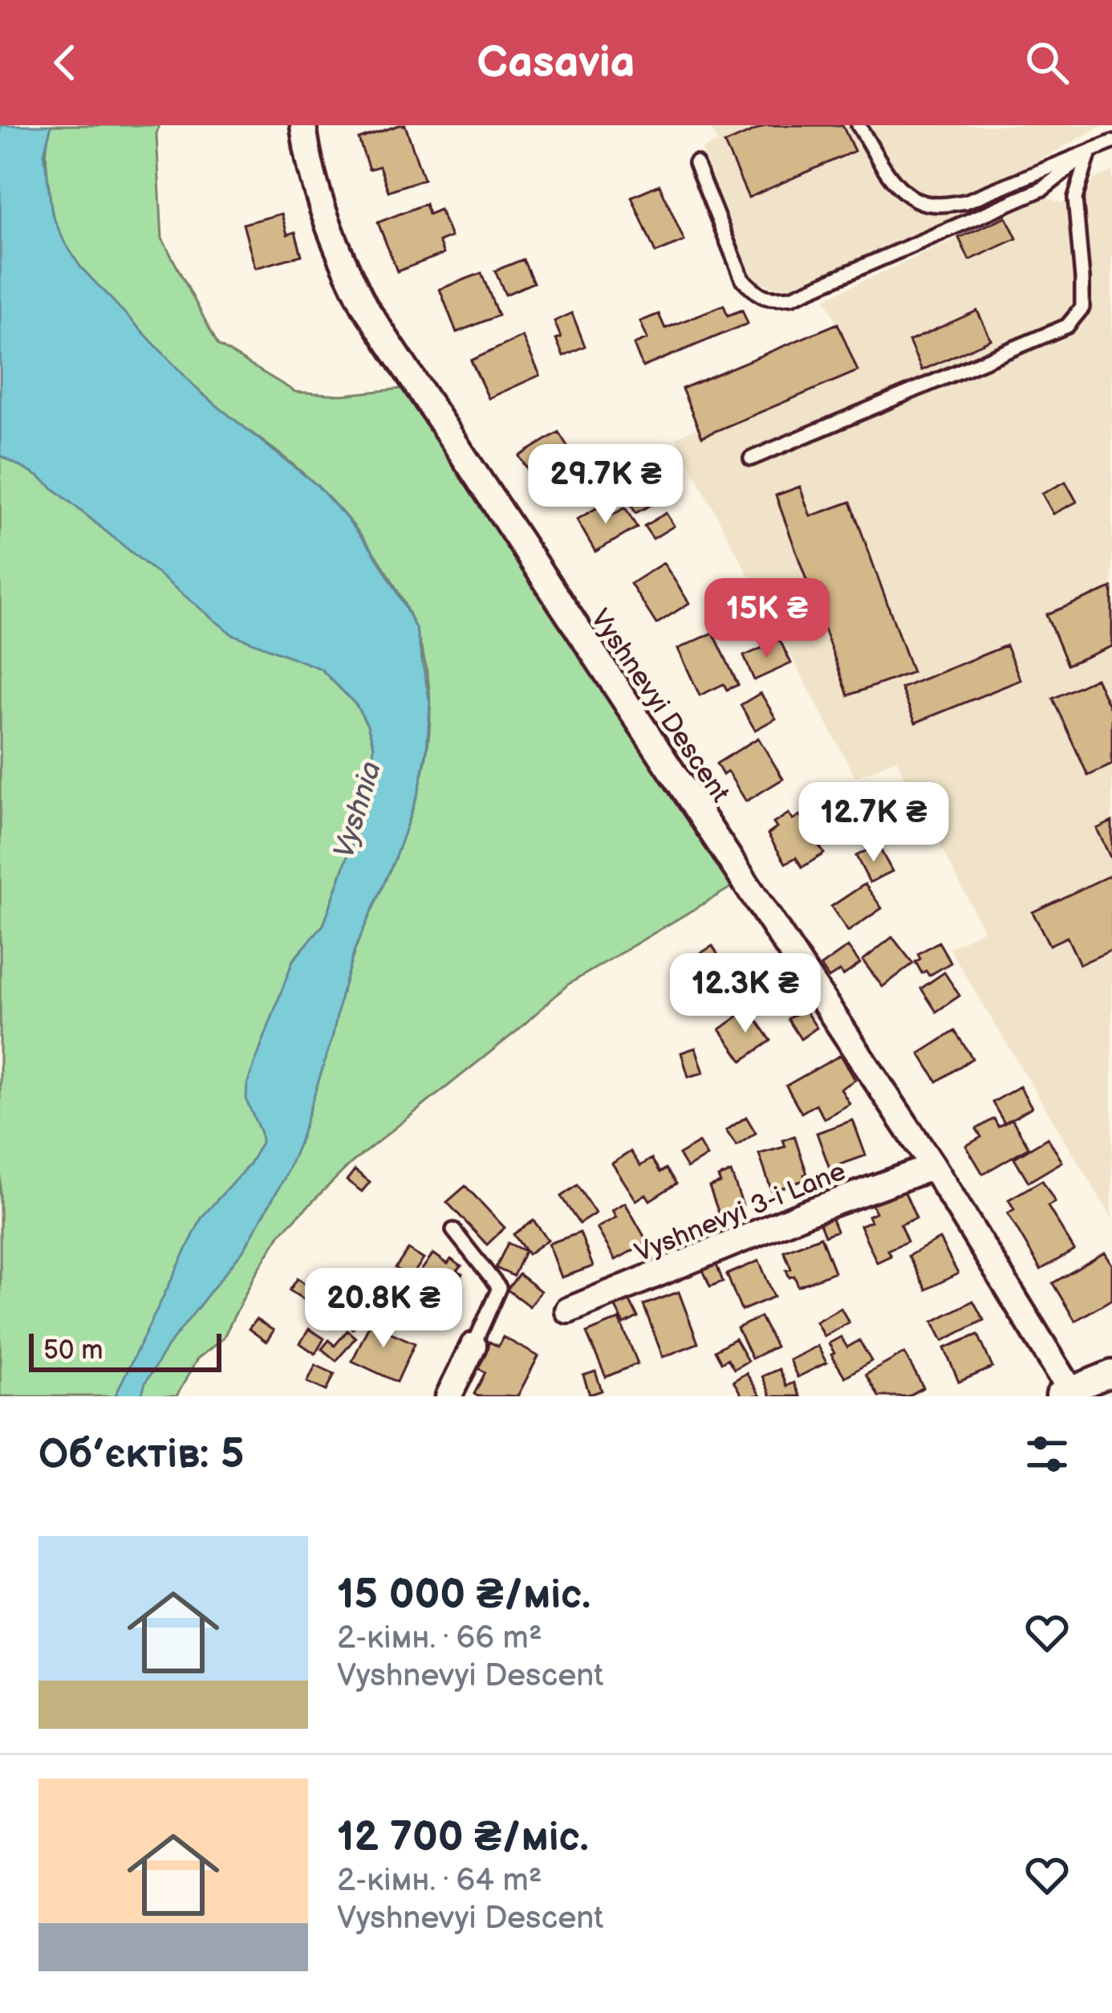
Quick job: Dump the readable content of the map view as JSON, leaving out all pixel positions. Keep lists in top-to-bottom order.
{
  "streets": {
    "street": ["Vyshnevyi Descent", "Vyshnevyi 3-i Lane"]
  },
  "crossings": [
    ["Vyshnevyi Descent", "Vyshnevyi 3-i Lane"]
  ],
  "water": ["Vyshnia"],
  "scale_bar": "50 m",
  "page": {
    "header": "Casavia",
    "price": [
      "29.7K ₴",
      "15K ₴",
      "12.7K ₴",
      "12.3K ₴",
      "20.8K ₴"
    ],
    "scale": "50 m",
    "heading": "Об’єктів: 5",
    "list": [
      {
        "name": "15 000 ₴/міс.",
        "note": "2-кімн. · 66 m² · Vyshnevyi Descent"
      },
      {
        "name": "12 700 ₴/міс.",
        "note": "2-кімн. · 64 m² · Vyshnevyi Descent"
      }
    ]
  }
}
